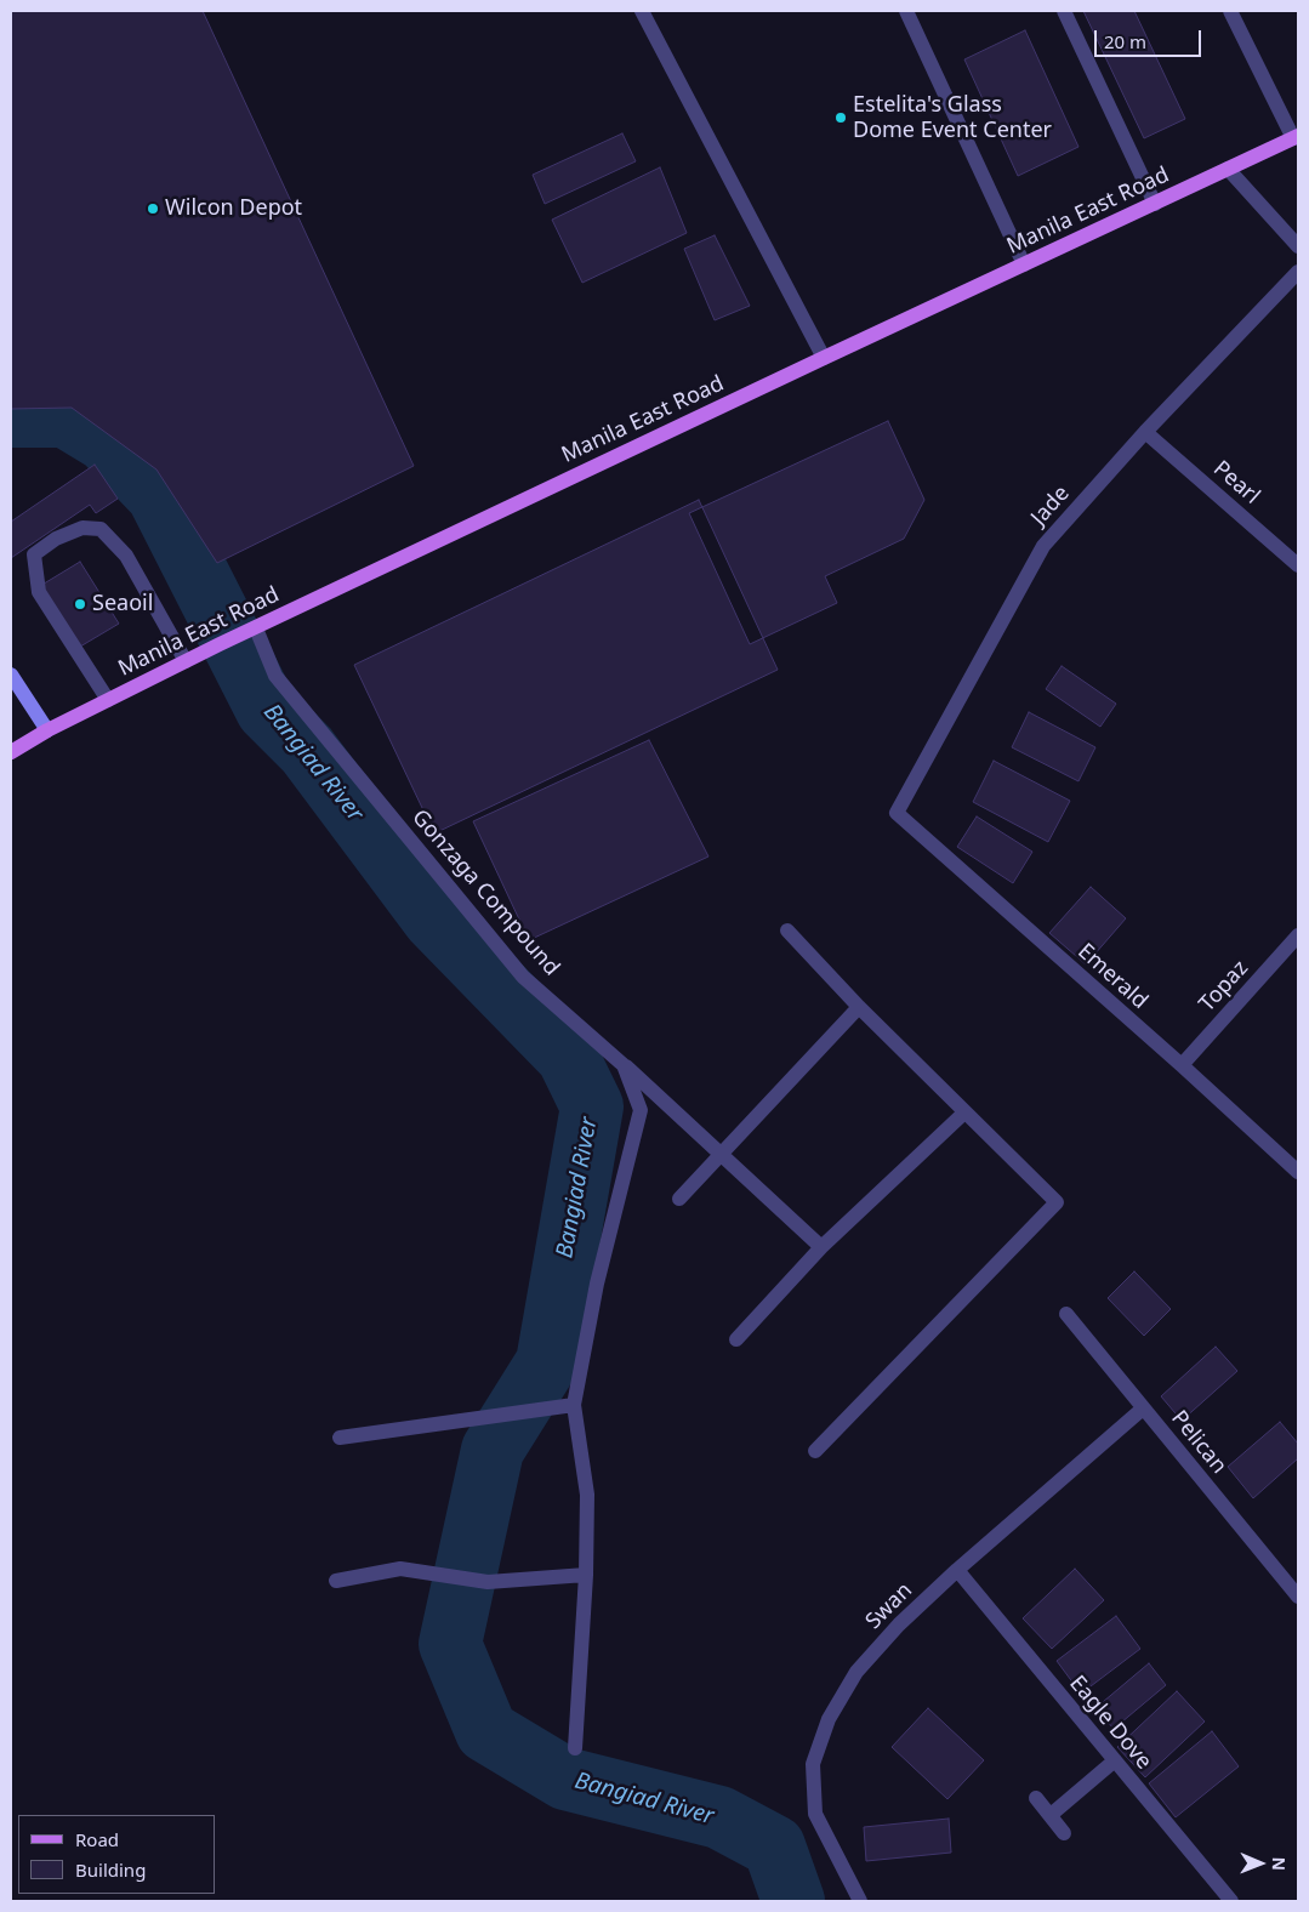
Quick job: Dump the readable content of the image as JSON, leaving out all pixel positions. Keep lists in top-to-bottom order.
{
  "streets": {
    "main road": ["Manila East Road"],
    "street": [
      "Pearl",
      "Jade",
      "Gonzaga Compound",
      "Emerald",
      "Topaz",
      "Pelican",
      "Swan",
      "Eagle Dove"
    ]
  },
  "crossings": [
    ["Manila East Road", "Gonzaga Compound"],
    ["Pearl", "Jade"],
    ["Jade", "Emerald"],
    ["Emerald", "Topaz"],
    ["Pelican", "Swan"],
    ["Swan", "Eagle Dove"]
  ],
  "water": ["Bangiad River"],
  "places": ["Estelita's Glass Dome Event Center", "Wilcon Depot", "Seaoil"],
  "legend": ["Road", "Building"],
  "scale_bar": "20 m",
  "north": "right"
}
